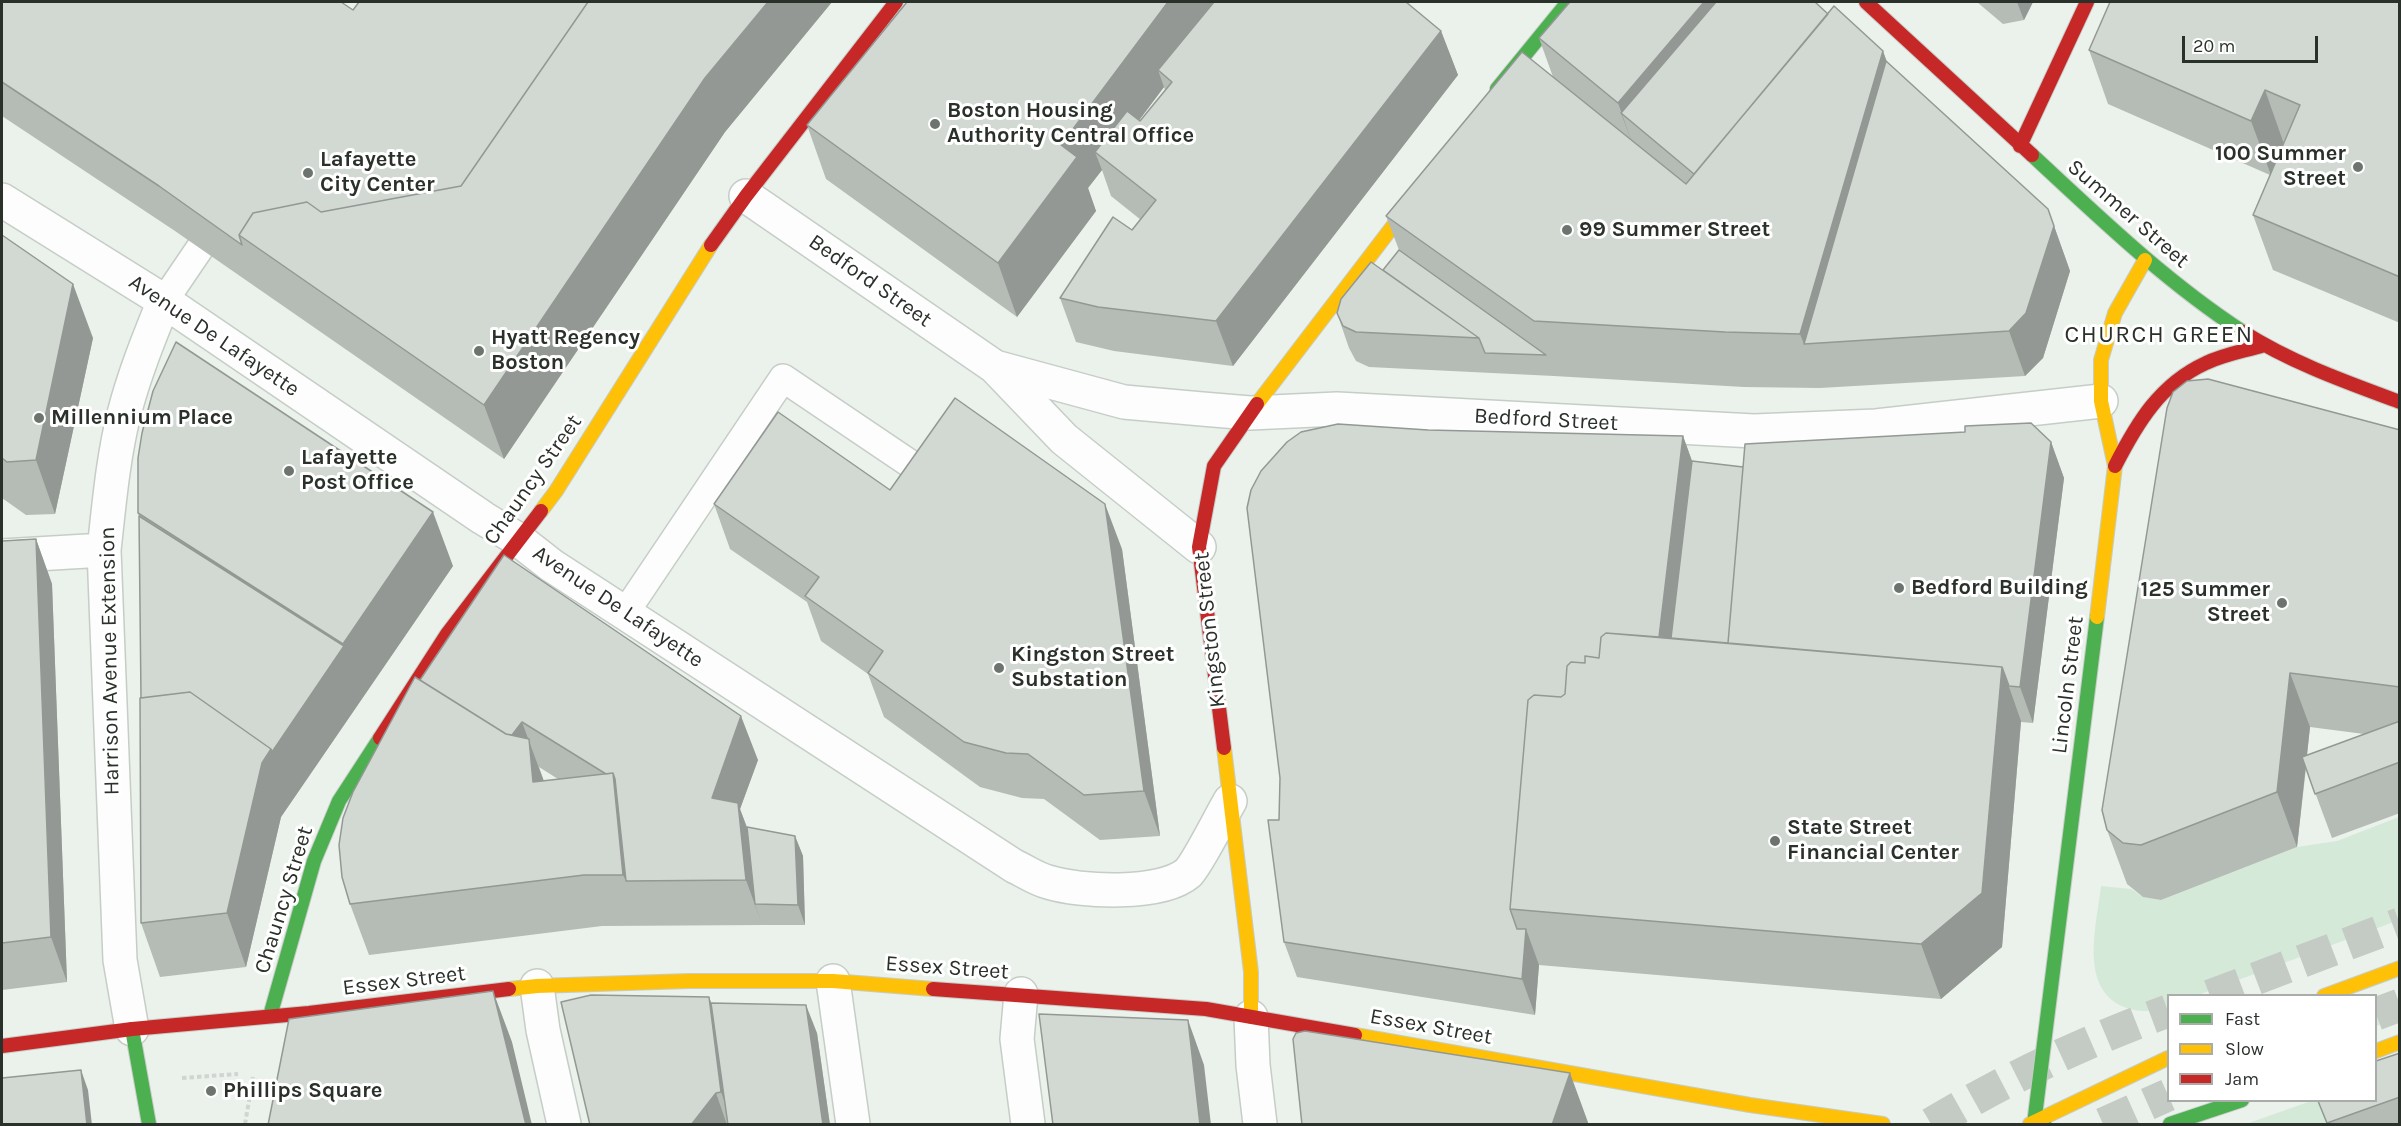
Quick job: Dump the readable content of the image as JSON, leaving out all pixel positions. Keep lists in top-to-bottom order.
{
  "streets": {
    "main road": [
      "Summer Street",
      "Chauncy Street",
      "Kingston Street",
      "Lincoln Street",
      "Essex Street"
    ],
    "street": ["Bedford Street", "Avenue De Lafayette", "Harrison Avenue Extension"]
  },
  "crossings": [
    ["Summer Street", "Lincoln Street"],
    ["Bedford Street", "Chauncy Street"],
    ["Bedford Street", "Kingston Street"],
    ["Bedford Street", "Lincoln Street"],
    ["Avenue De Lafayette", "Chauncy Street"],
    ["Avenue De Lafayette", "Kingston Street"],
    ["Avenue De Lafayette", "Harrison Avenue Extension"],
    ["Chauncy Street", "Essex Street"],
    ["Kingston Street", "Essex Street"],
    ["Harrison Avenue Extension", "Essex Street"]
  ],
  "districts": ["CHURCH GREEN"],
  "places": [
    "Boston Housing Authority Central Office",
    "100 Summer Street",
    "Lafayette City Center",
    "99 Summer Street",
    "Hyatt Regency Boston",
    "Millennium Place",
    "Lafayette Post Office",
    "Bedford Building",
    "125 Summer Street",
    "Kingston Street Substation",
    "State Street Financial Center",
    "Phillips Square"
  ],
  "legend": ["Fast", "Slow", "Jam"],
  "scale_bar": "20 m"
}
